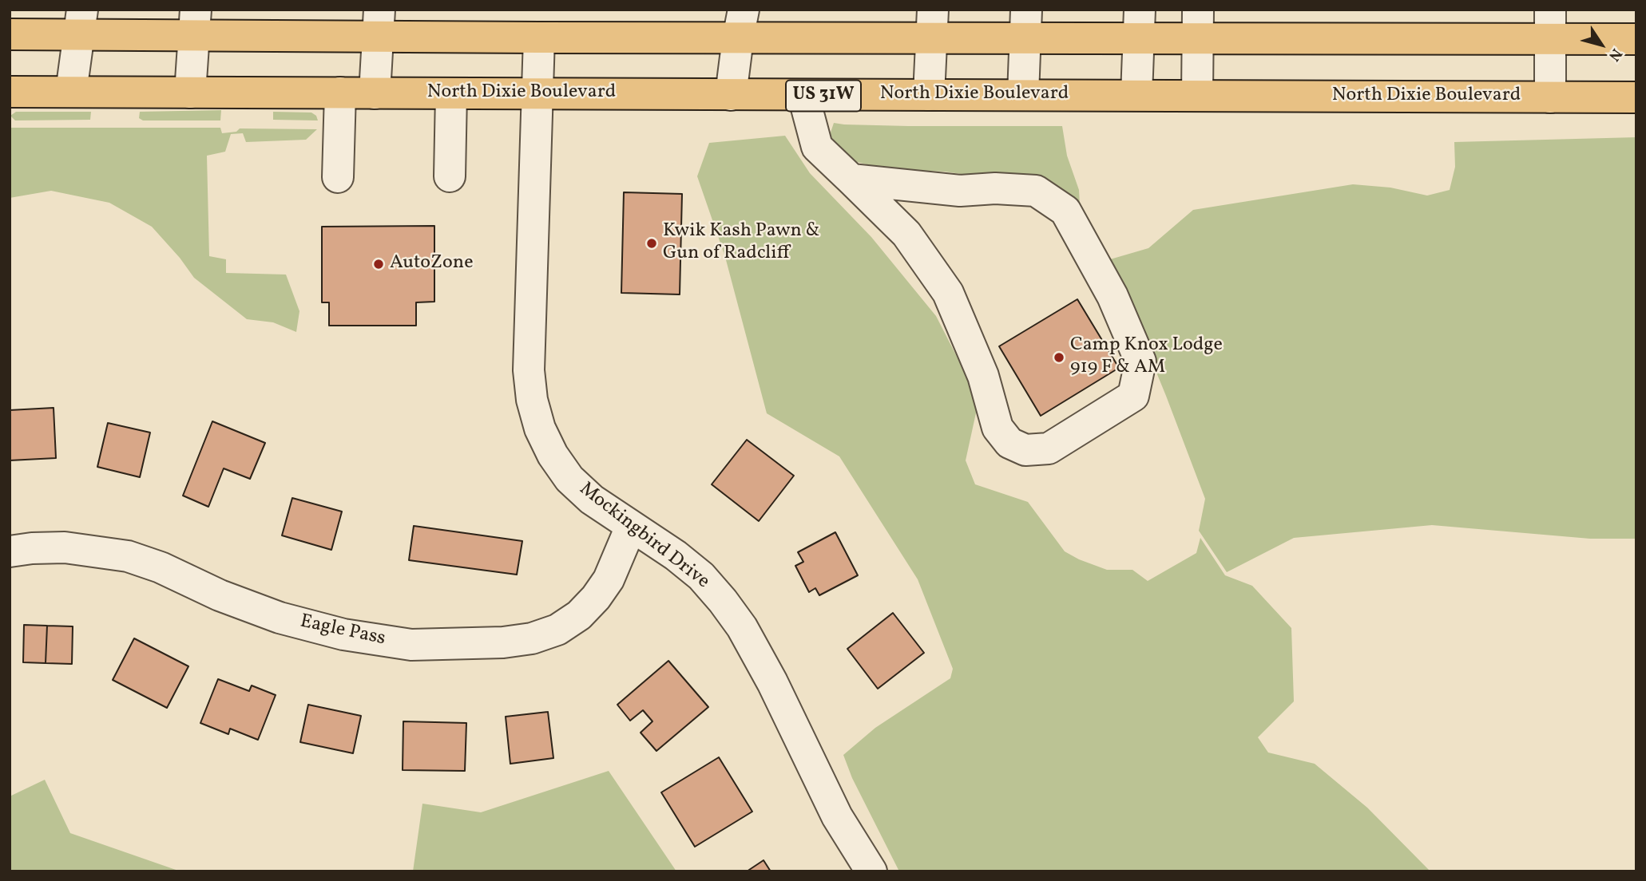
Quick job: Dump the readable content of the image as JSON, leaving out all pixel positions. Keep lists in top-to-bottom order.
{
  "streets": {
    "highway": ["North Dixie Boulevard", "US 31W"],
    "street": ["Mockingbird Drive", "Eagle Pass"]
  },
  "crossings": [
    ["North Dixie Boulevard", "Mockingbird Drive"],
    ["Mockingbird Drive", "Eagle Pass"]
  ],
  "places": ["Kwik Kash Pawn & Gun of Radcliff", "AutoZone", "Camp Knox Lodge 919 F & AM"],
  "north": "bottom right"
}
